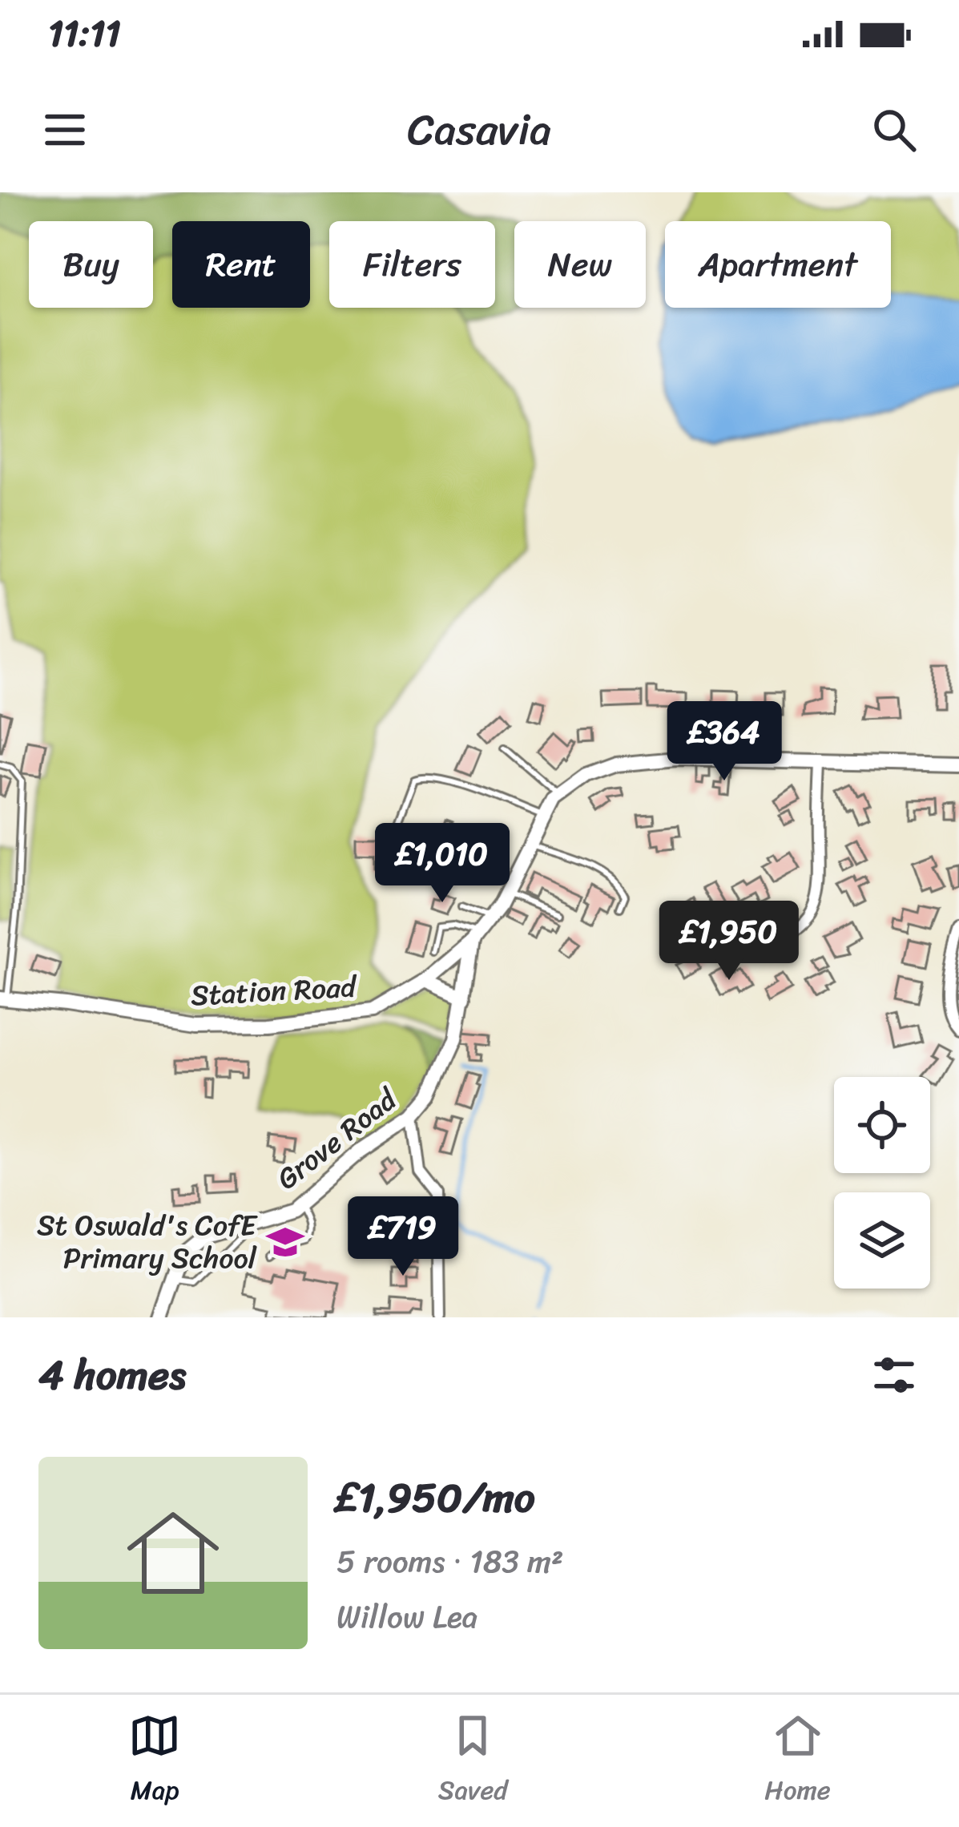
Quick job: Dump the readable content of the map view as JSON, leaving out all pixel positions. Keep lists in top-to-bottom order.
{
  "streets": {
    "street": ["Station Road", "Grove Road"]
  },
  "crossings": [
    ["Station Road", "Grove Road"]
  ],
  "places": {
    "school or university": ["St Oswald's CofE Primary School"]
  },
  "page": {
    "status": "11:11",
    "header": "Casavia",
    "chip": [
      "Buy",
      "Rent",
      "Filters",
      "New",
      "Apartment"
    ],
    "price": [
      "£364",
      "£1,010",
      "£1,950",
      "£719"
    ],
    "heading": "4 homes",
    "list": [
      {
        "name": "£1,950/mo",
        "note": "5 rooms · 183 m² · Willow Lea"
      }
    ],
    "tabs": ["Map", "Saved", "Home"]
  }
}
